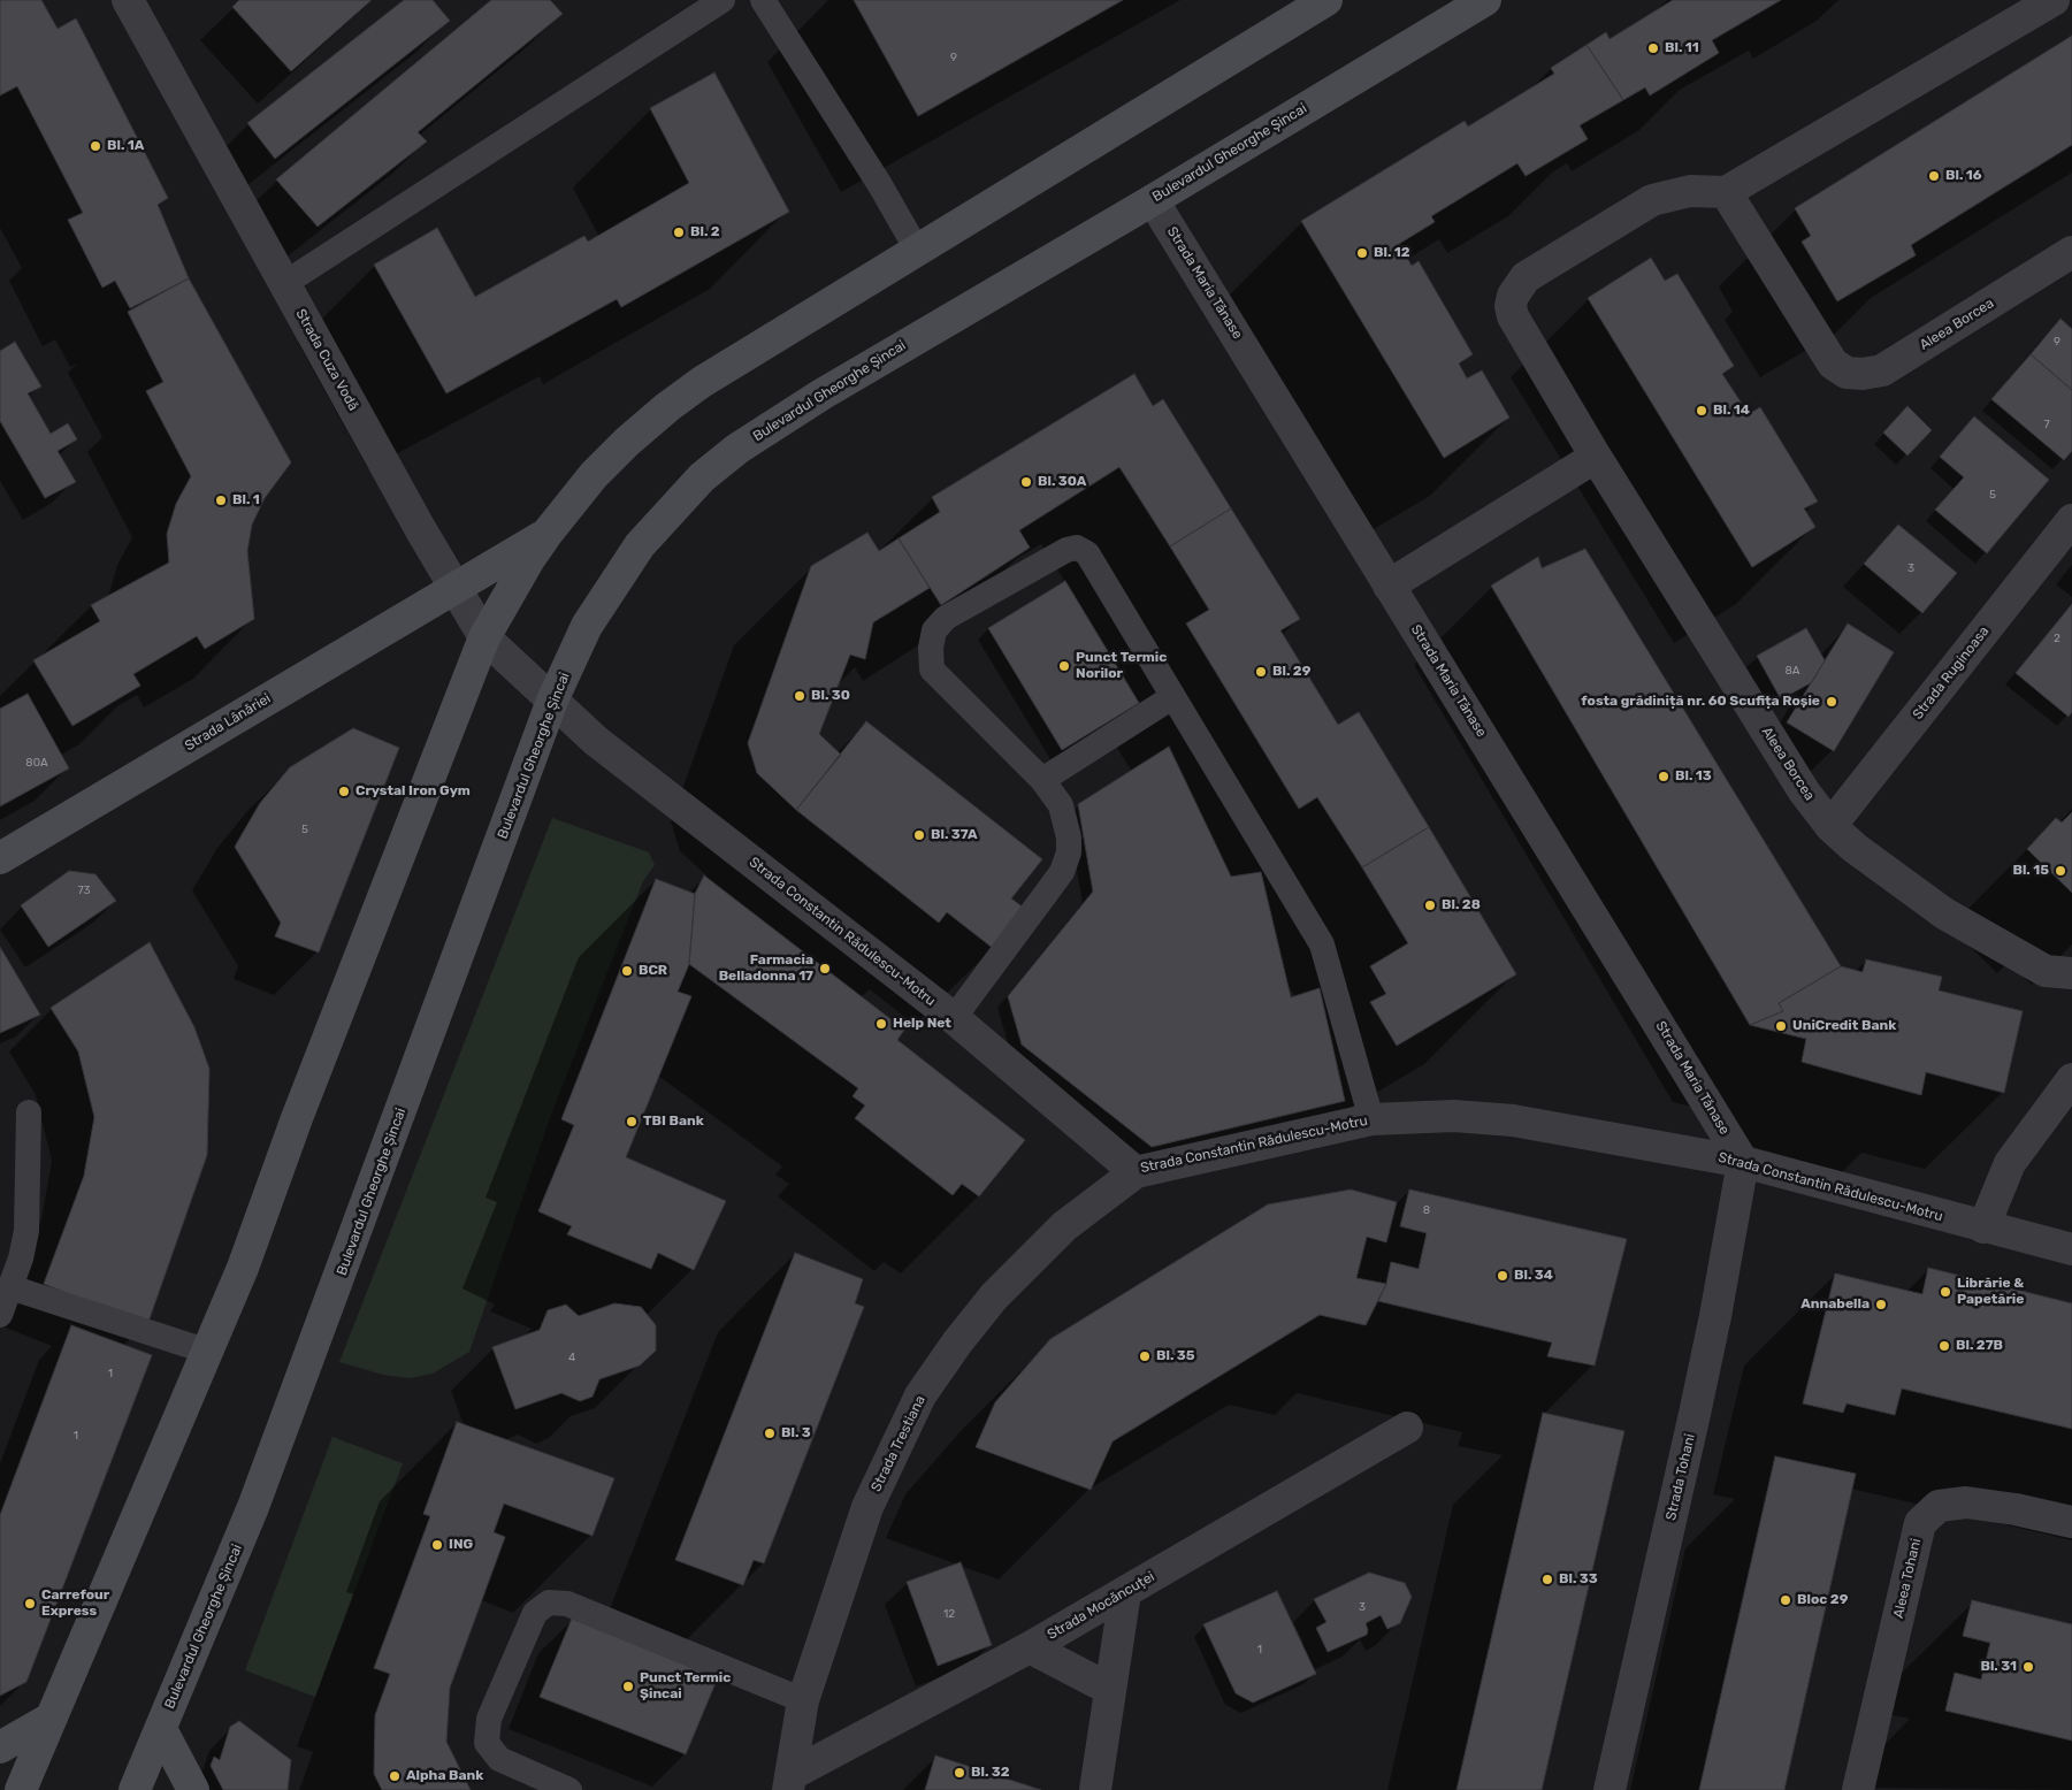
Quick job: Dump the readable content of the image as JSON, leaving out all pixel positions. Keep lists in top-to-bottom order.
{
  "streets": {
    "main road": ["Bulevardul Gheorghe Șincai", "Strada Lânăriei"],
    "street": [
      "Strada Maria Tănase",
      "Aleea Borcea",
      "Strada Cuza Vodă",
      "Strada Ruginoasa",
      "Strada Constantin Rădulescu-Motru",
      "Strada Trestiana",
      "Strada Tohani",
      "Aleea Tohani",
      "Strada Mocăncuței"
    ]
  },
  "crossings": [
    ["Bulevardul Gheorghe Șincai", "Strada Maria Tănase"],
    ["Bulevardul Gheorghe Șincai", "Strada Cuza Vodă"],
    ["Bulevardul Gheorghe Șincai", "Strada Constantin Rădulescu-Motru"],
    ["Strada Maria Tănase", "Strada Constantin Rădulescu-Motru"],
    ["Strada Maria Tănase", "Strada Tohani"],
    ["Aleea Borcea", "Strada Ruginoasa"],
    ["Strada Cuza Vodă", "Strada Lânăriei"],
    ["Strada Cuza Vodă", "Strada Constantin Rădulescu-Motru"],
    ["Strada Constantin Rădulescu-Motru", "Strada Trestiana"],
    ["Strada Constantin Rădulescu-Motru", "Strada Tohani"],
    ["Strada Trestiana", "Strada Mocăncuței"]
  ],
  "places": [
    "Bl. 11",
    "Bl. 1A",
    "Bl. 16",
    "Bl. 2",
    "Bl. 12",
    "Bl. 14",
    "Bl. 30A",
    "Bl. 1",
    "Punct Termic Norilor",
    "Bl. 29",
    "Bl. 30",
    "fosta grădiniță nr. 60 Scufița Roșie",
    "Bl. 13",
    "Crystal Iron Gym",
    "Bl. 37A",
    "Bl. 15",
    "Bl. 28",
    "Farmacia Belladonna 17",
    "BCR",
    "Help Net",
    "UniCredit Bank",
    "TBI Bank",
    "Bl. 34",
    "Librărie & Papetărie",
    "Annabella",
    "Bl. 27B",
    "Bl. 35",
    "Bl. 3",
    "ING",
    "Bl. 33",
    "Bloc 29",
    "Carrefour Express",
    "Bl. 31",
    "Punct Termic Șincai",
    "Bl. 32",
    "Alpha Bank"
  ],
  "house_numbers": [
    "9",
    "9",
    "7",
    "5",
    "3",
    "2",
    "8A",
    "80A",
    "5",
    "73",
    "8",
    "4",
    "1",
    "1",
    "3",
    "12",
    "1"
  ]
}
